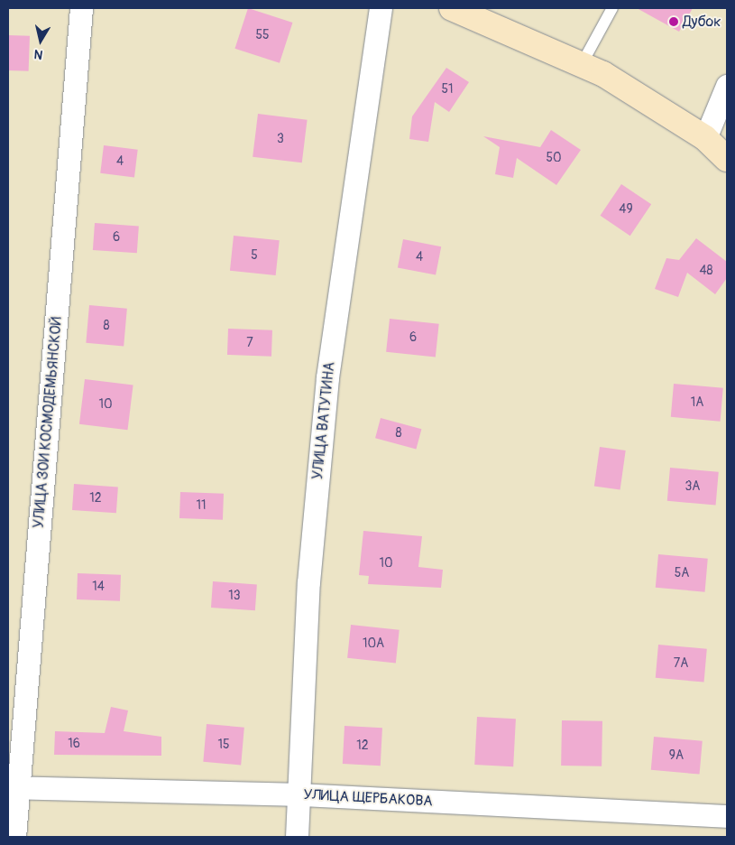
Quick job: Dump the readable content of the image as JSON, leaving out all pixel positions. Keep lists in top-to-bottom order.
{
  "streets": {
    "street": ["УЛИЦА ВАТУТИНА", "УЛИЦА ЗОИ КОСМОДЕМЬЯНСКОЙ", "УЛИЦА ЩЕРБАКОВА"]
  },
  "crossings": [
    ["УЛИЦА ВАТУТИНА", "УЛИЦА ЩЕРБАКОВА"],
    ["УЛИЦА ЗОИ КОСМОДЕМЬЯНСКОЙ", "УЛИЦА ЩЕРБАКОВА"]
  ],
  "places": ["Дубок"],
  "house_numbers": [
    "55",
    "51",
    "3",
    "50",
    "4",
    "49",
    "6",
    "5",
    "4",
    "48",
    "8",
    "6",
    "7",
    "1А",
    "10",
    "8",
    "3А",
    "12",
    "11",
    "10",
    "5А",
    "14",
    "13",
    "10А",
    "7А",
    "16",
    "15",
    "12",
    "9А"
  ],
  "north": "bottom"
}
